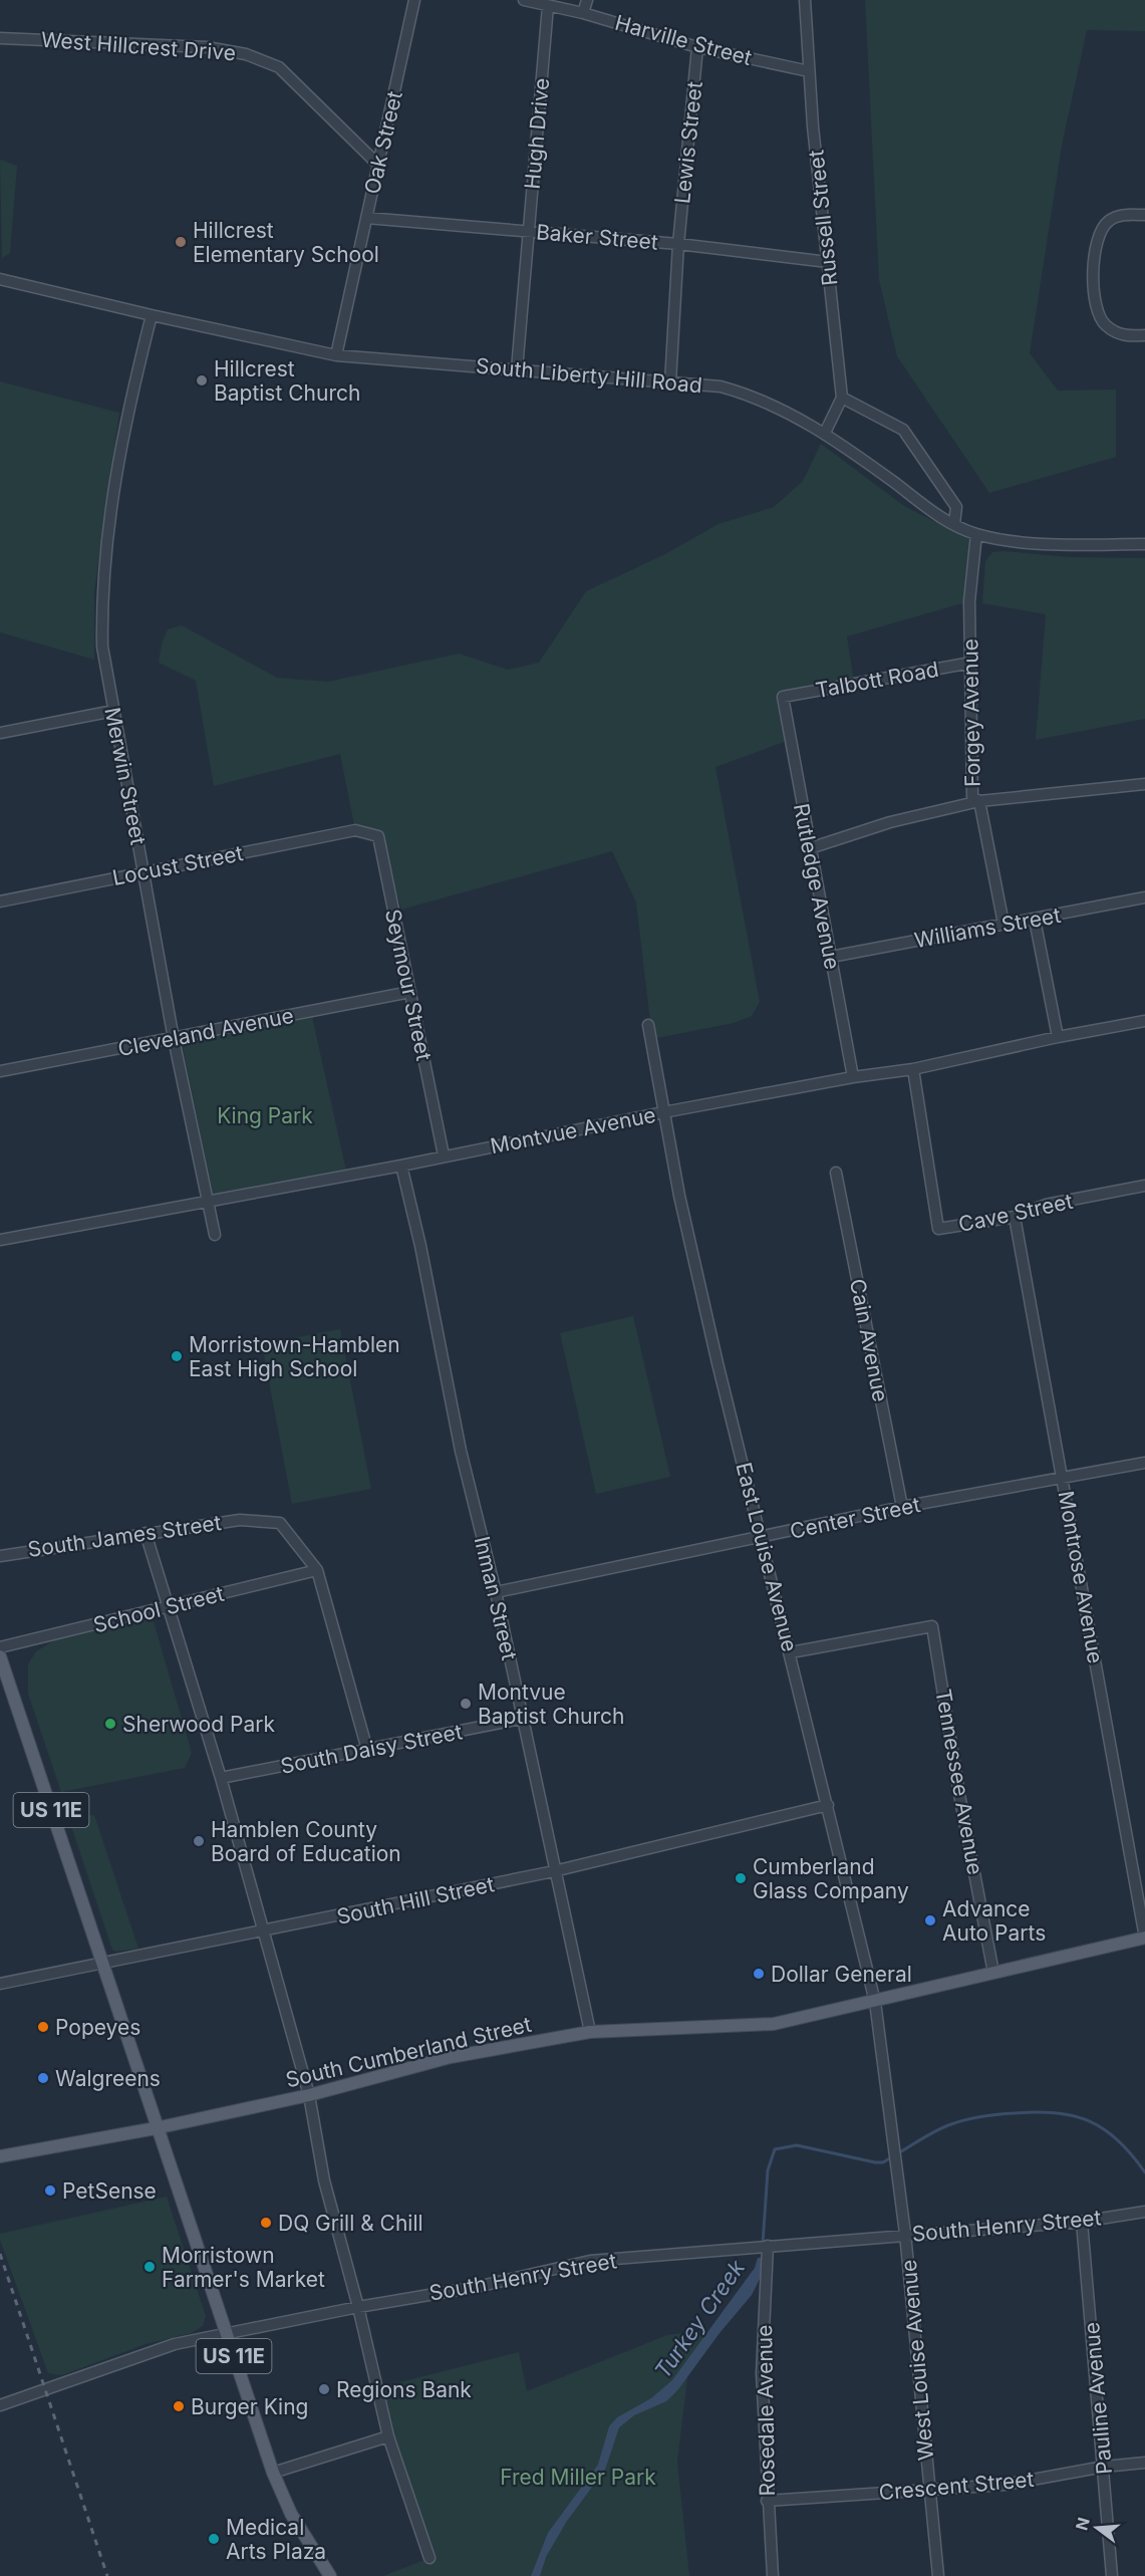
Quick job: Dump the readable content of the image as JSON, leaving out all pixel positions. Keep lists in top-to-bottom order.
{
  "streets": {
    "main road": ["US 11E", "South Cumberland Street"],
    "street": [
      "Harville Street",
      "West Hillcrest Drive",
      "Hugh Drive",
      "Oak Street",
      "Lewis Street",
      "Russell Street",
      "Baker Street",
      "South Liberty Hill Road",
      "Talbott Road",
      "Forgey Avenue",
      "Merwin Street",
      "Locust Street",
      "Rutledge Avenue",
      "Williams Street",
      "Seymour Street",
      "Cleveland Avenue",
      "Montvue Avenue",
      "Cave Street",
      "Cain Avenue",
      "Center Street",
      "South James Street",
      "East Louise Avenue",
      "Montrose Avenue",
      "Inman Street",
      "School Street",
      "South Daisy Street",
      "Tennessee Avenue",
      "South Hill Street",
      "South Henry Street",
      "West Louise Avenue",
      "Pauline Avenue",
      "Rosedale Avenue",
      "Crescent Street"
    ]
  },
  "crossings": [
    ["Harville Street", "Hugh Drive"],
    ["Harville Street", "Lewis Street"],
    ["Harville Street", "Russell Street"],
    ["West Hillcrest Drive", "Oak Street"],
    ["Hugh Drive", "Baker Street"],
    ["Hugh Drive", "South Liberty Hill Road"],
    ["Oak Street", "Baker Street"],
    ["Oak Street", "South Liberty Hill Road"],
    ["Lewis Street", "Baker Street"],
    ["Lewis Street", "South Liberty Hill Road"],
    ["Russell Street", "Baker Street"],
    ["South Liberty Hill Road", "Forgey Avenue"],
    ["South Liberty Hill Road", "Merwin Street"],
    ["Talbott Road", "Forgey Avenue"],
    ["Talbott Road", "Rutledge Avenue"],
    ["Forgey Avenue", "Williams Street"],
    ["Merwin Street", "Locust Street"],
    ["Merwin Street", "Cleveland Avenue"],
    ["Merwin Street", "Montvue Avenue"],
    ["Locust Street", "Seymour Street"],
    ["Rutledge Avenue", "Williams Street"],
    ["Rutledge Avenue", "Montvue Avenue"],
    ["Seymour Street", "Cleveland Avenue"],
    ["Seymour Street", "Montvue Avenue"],
    ["Montvue Avenue", "Cave Street"],
    ["Montvue Avenue", "East Louise Avenue"],
    ["Montvue Avenue", "Inman Street"],
    ["Cave Street", "Montrose Avenue"],
    ["Cain Avenue", "Center Street"],
    ["Center Street", "East Louise Avenue"],
    ["Center Street", "Montrose Avenue"],
    ["Center Street", "Inman Street"],
    ["South James Street", "School Street"],
    ["East Louise Avenue", "Tennessee Avenue"],
    ["East Louise Avenue", "South Hill Street"],
    ["East Louise Avenue", "South Cumberland Street"],
    ["East Louise Avenue", "West Louise Avenue"],
    ["Montrose Avenue", "South Cumberland Street"],
    ["Inman Street", "South Daisy Street"],
    ["Inman Street", "South Hill Street"],
    ["Inman Street", "South Cumberland Street"],
    ["Tennessee Avenue", "South Cumberland Street"],
    ["US 11E", "South Hill Street"],
    ["US 11E", "South Cumberland Street"],
    ["US 11E", "South Henry Street"],
    ["South Cumberland Street", "West Louise Avenue"],
    ["South Henry Street", "West Louise Avenue"],
    ["South Henry Street", "Pauline Avenue"],
    ["South Henry Street", "Rosedale Avenue"],
    ["West Louise Avenue", "Crescent Street"],
    ["Pauline Avenue", "Crescent Street"],
    ["Rosedale Avenue", "Crescent Street"]
  ],
  "water": ["Turkey Creek"],
  "parks": ["King Park", "Fred Miller Park"],
  "places": [
    "Hillcrest Elementary School",
    "Hillcrest Baptist Church",
    "Morristown-Hamblen East High School",
    "Montvue Baptist Church",
    "Sherwood Park",
    "Hamblen County Board of Education",
    "Cumberland Glass Company",
    "Advance Auto Parts",
    "Dollar General",
    "Popeyes",
    "Walgreens",
    "PetSense",
    "DQ Grill & Chill",
    "Morristown Farmer's Market",
    "Regions Bank",
    "Burger King",
    "Medical Arts Plaza"
  ],
  "north": "left"
}
